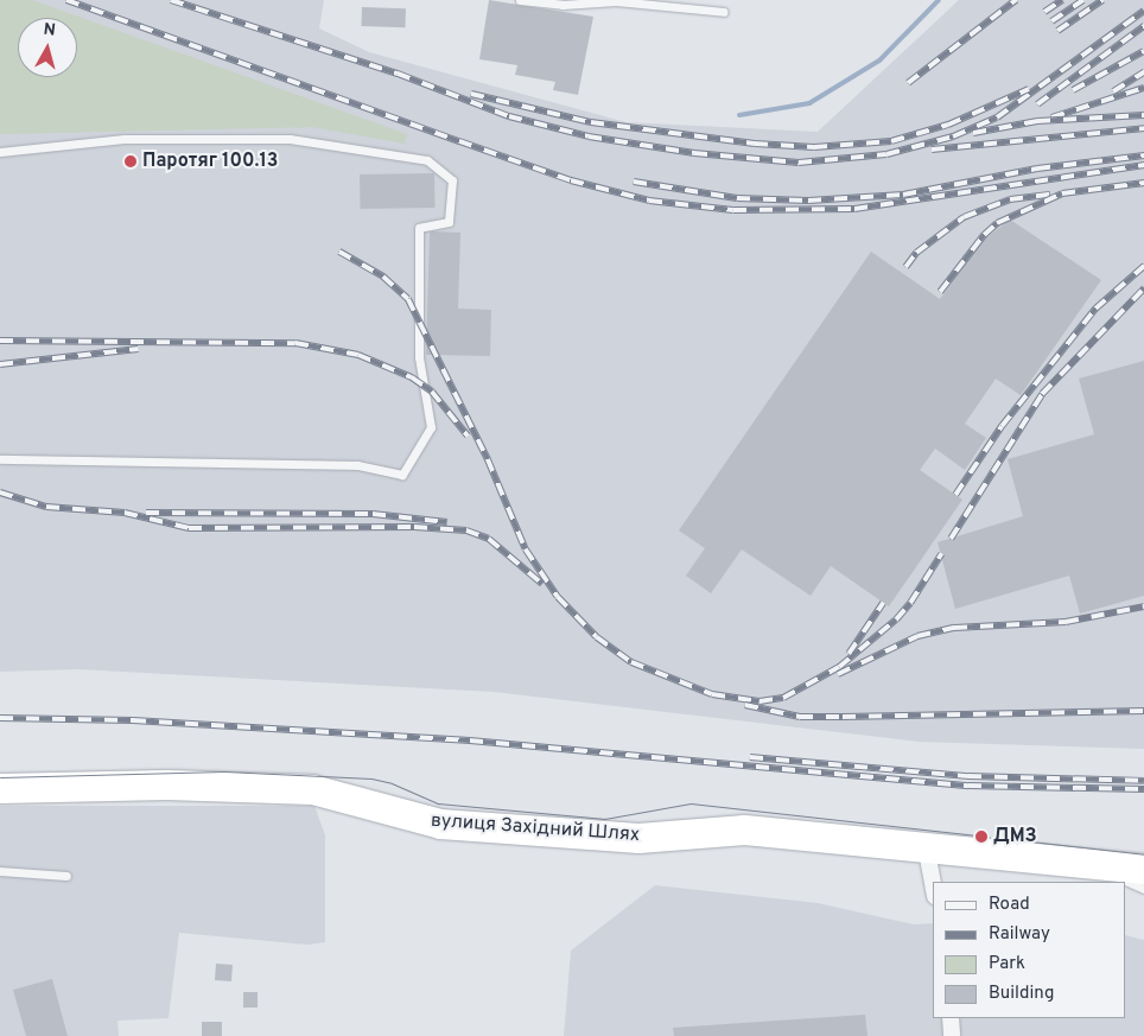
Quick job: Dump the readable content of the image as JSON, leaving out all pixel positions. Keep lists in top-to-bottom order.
{
  "streets": {
    "highway": ["вулиця Західний Шлях"]
  },
  "places": ["Паротяг 100.13", "ДМЗ"],
  "legend": [
    "Road",
    "Railway",
    "Park",
    "Building"
  ],
  "north": "top"
}
